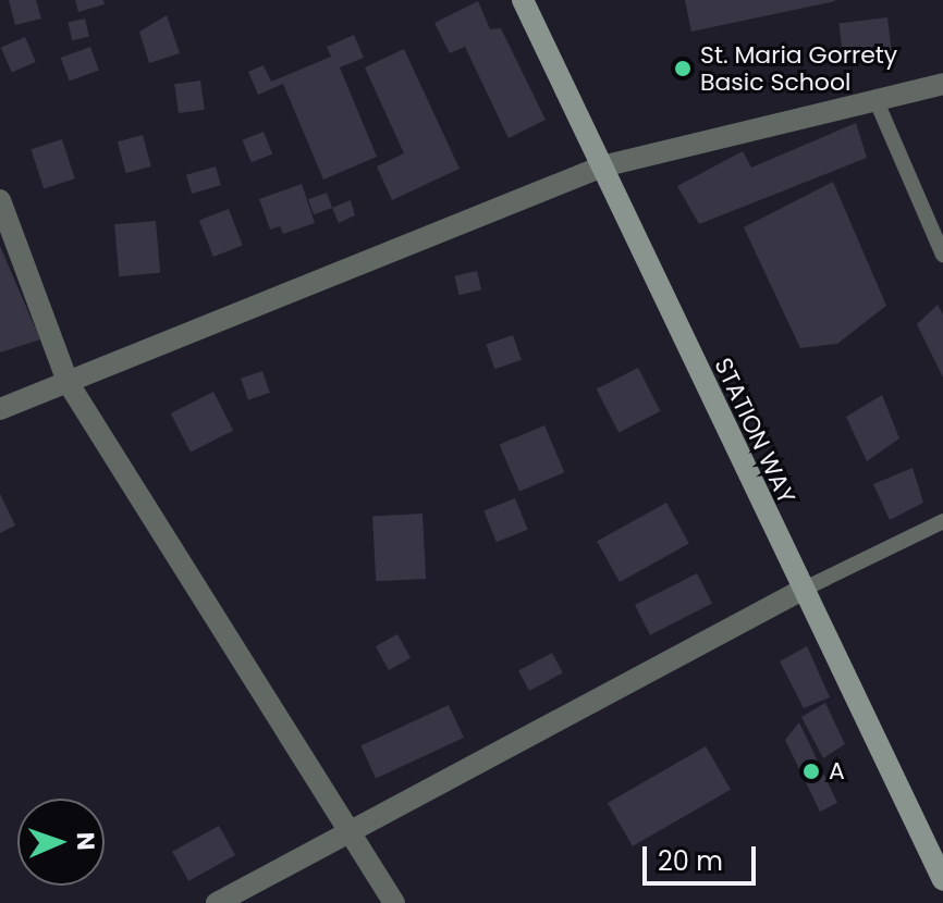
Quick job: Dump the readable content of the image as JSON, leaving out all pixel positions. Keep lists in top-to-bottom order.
{
  "streets": {
    "main road": ["STATION WAY"]
  },
  "places": ["St. Maria Gorrety Basic School", "A"],
  "scale_bar": "20 m",
  "north": "right"
}
